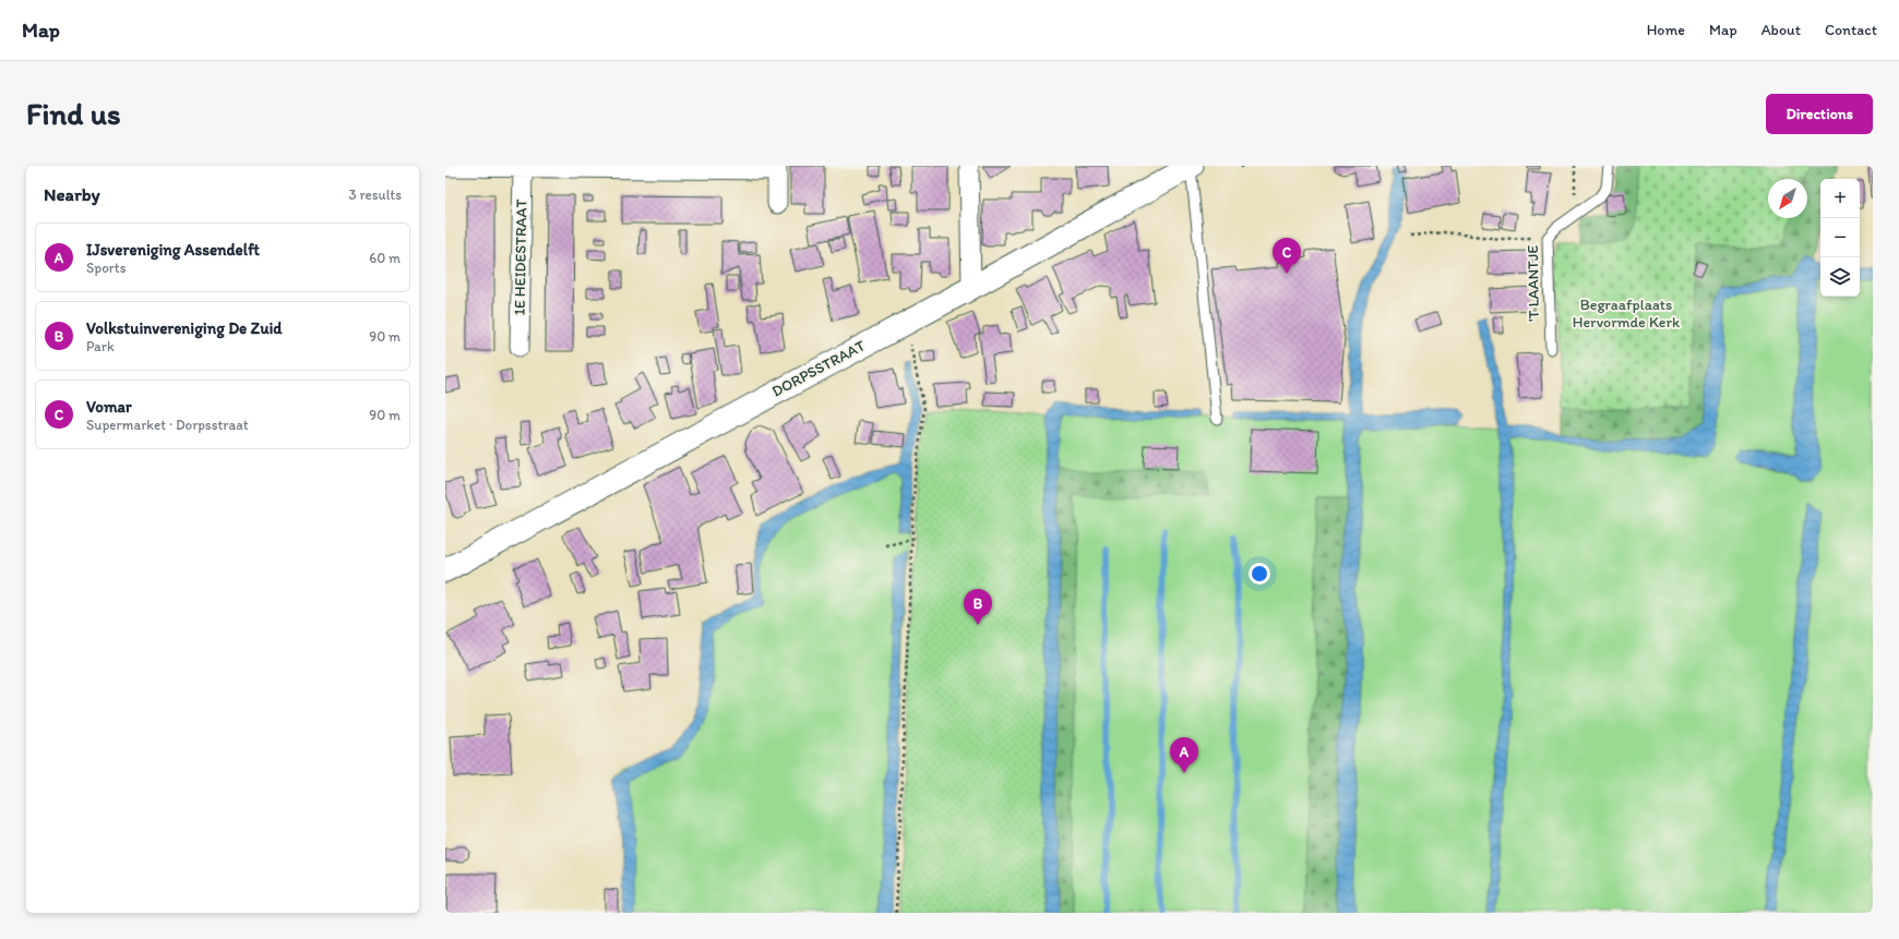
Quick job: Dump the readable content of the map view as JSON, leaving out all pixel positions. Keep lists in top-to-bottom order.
{
  "streets": {
    "street": ["1E HEIDESTRAAT", "DORPSSTRAAT"],
    "lane": ["'T LAANTJE"]
  },
  "parks": ["Begraafplaats Hervormde Kerk"],
  "north": "bottom left",
  "page": {
    "header": "Map",
    "nav": [
      "Home",
      "Map",
      "About",
      "Contact"
    ],
    "buttons": "Directions",
    "title": "Find us",
    "heading": ["Nearby", "3 results"],
    "map_buttons": ["+", "−"],
    "list": [
      {
        "mark": "A",
        "name": "IJsvereniging Assendelft",
        "note": "Sports",
        "value": "60 m"
      },
      {
        "mark": "B",
        "name": "Volkstuinvereniging De Zuid",
        "note": "Park",
        "value": "90 m"
      },
      {
        "mark": "C",
        "name": "Vomar",
        "note": "Supermarket · Dorpsstraat",
        "value": "90 m"
      }
    ],
    "pins": ["C", "B", "A"]
  }
}
